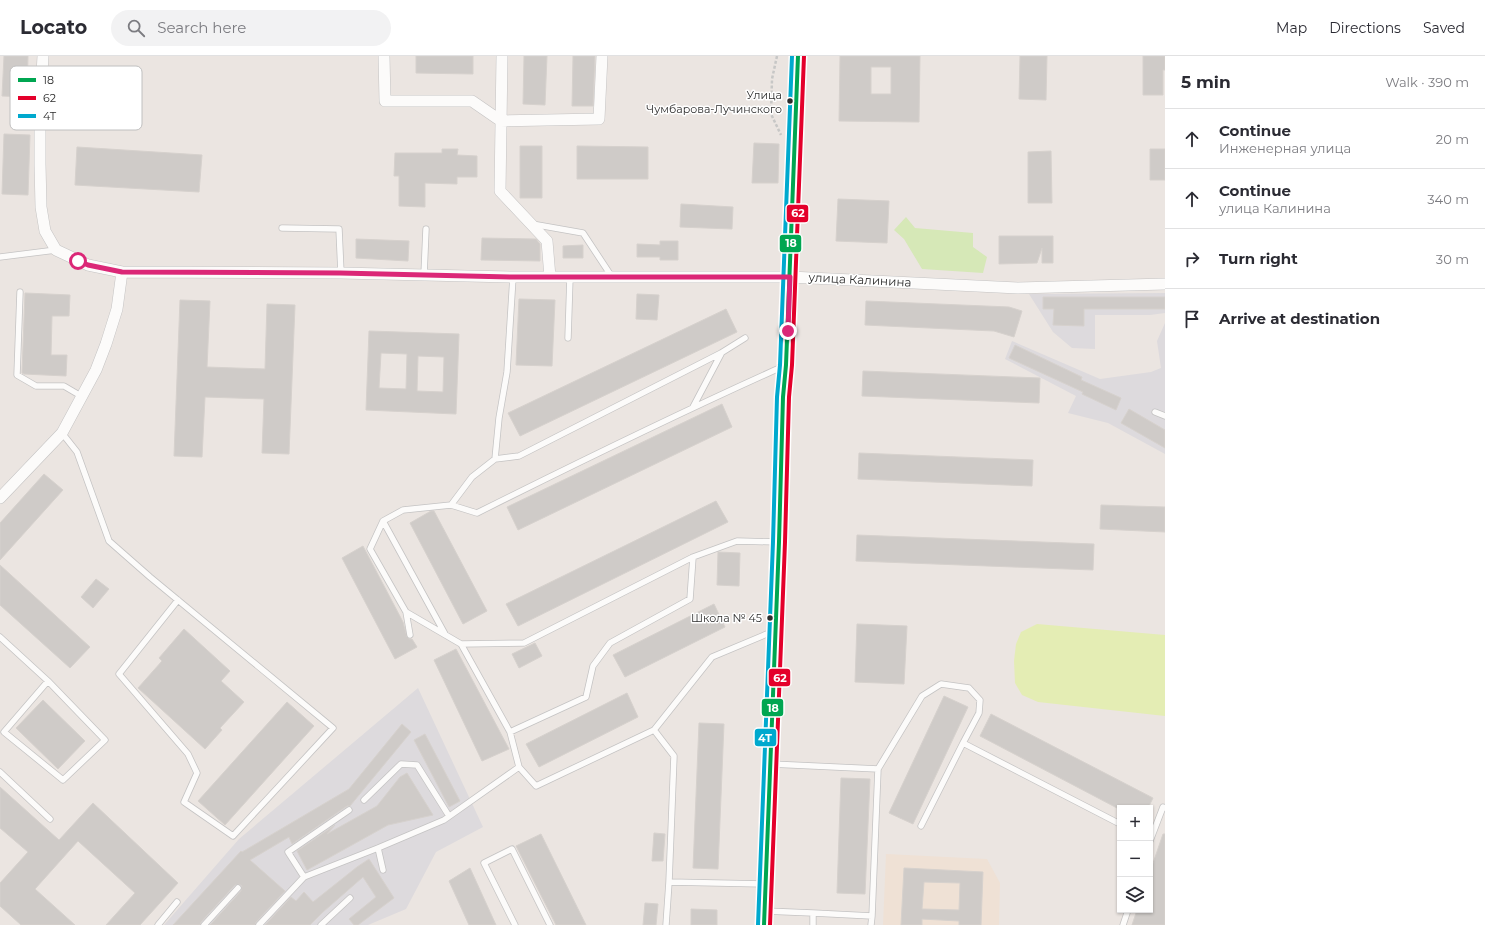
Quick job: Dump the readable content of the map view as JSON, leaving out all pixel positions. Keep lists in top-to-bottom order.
{
  "streets": {
    "street": ["улица Калинина"]
  },
  "places": ["Улица Чумбарова-Лучинского", "Школа № 45"],
  "lines": ["transit line 18", "transit line 62", "transit line 4Т"],
  "legend": ["18", "62", "4Т"],
  "page": {
    "header": "Locato",
    "search": "Search here",
    "nav": ["Map", "Directions", "Saved"],
    "heading": ["5 min", "Walk · 390 m"],
    "list": [
      ["Continue", "Инженерная улица", "20 m"],
      ["Continue", "улица Калинина", "340 m"],
      ["Turn right", "30 m"],
      "Arrive at destination"
    ],
    "map_buttons": ["+", "−"]
  }
}
